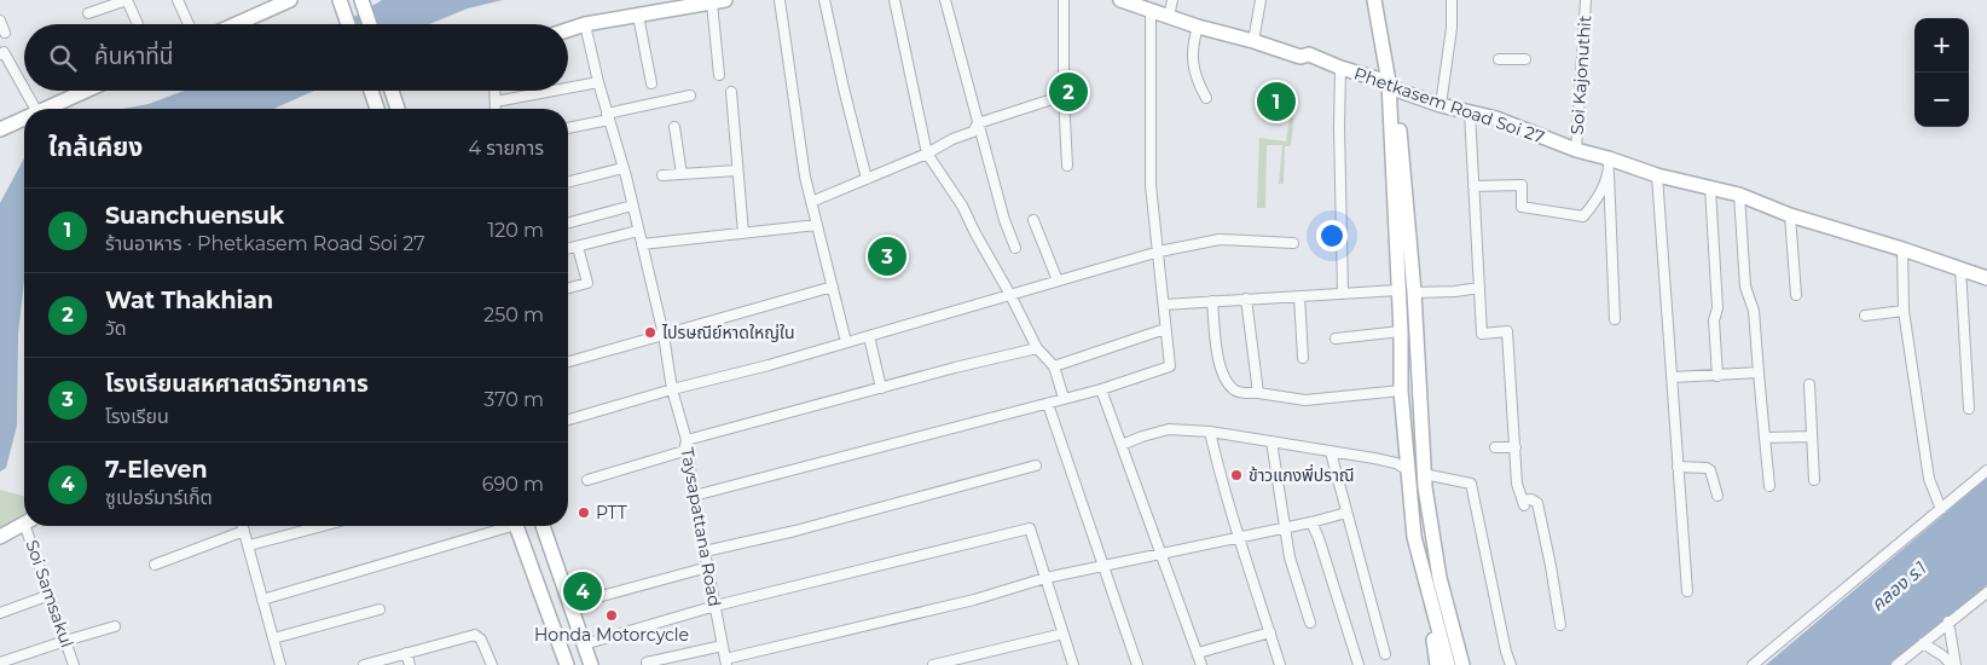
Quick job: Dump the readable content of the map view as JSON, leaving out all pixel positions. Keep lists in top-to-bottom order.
{
  "streets": {
    "main road": ["Phetkasem Road Soi 27"],
    "street": ["Soi Kajonuthit", "Taysapattana Road", "Soi Samsakul"]
  },
  "crossings": [
    ["Soi Kajonuthit", "Phetkasem Road Soi 27"]
  ],
  "water": ["คลอง ร.1"],
  "places": [
    "ไปรษณีย์หาดใหญ่ใน",
    "ข้าวแกงพี่ปราณี",
    "PTT",
    "Honda Motorcycle"
  ],
  "page": {
    "map_buttons": ["+", "−"],
    "search": "ค้นหาที่นี่",
    "pins": [
      "2",
      "1",
      "3",
      "4"
    ],
    "heading": ["ใกล้เคียง", "4 รายการ"],
    "list": [
      {
        "mark": "1",
        "name": "Suanchuensuk",
        "note": "ร้านอาหาร · Phetkasem Road Soi 27",
        "value": "120 m"
      },
      {
        "mark": "2",
        "name": "Wat Thakhian",
        "note": "วัด",
        "value": "250 m"
      },
      {
        "mark": "3",
        "name": "โรงเรียนสหศาสตร์วิทยาคาร",
        "note": "โรงเรียน",
        "value": "370 m"
      },
      {
        "mark": "4",
        "name": "7-Eleven",
        "note": "ซูเปอร์มาร์เก็ต",
        "value": "690 m"
      }
    ]
  }
}
